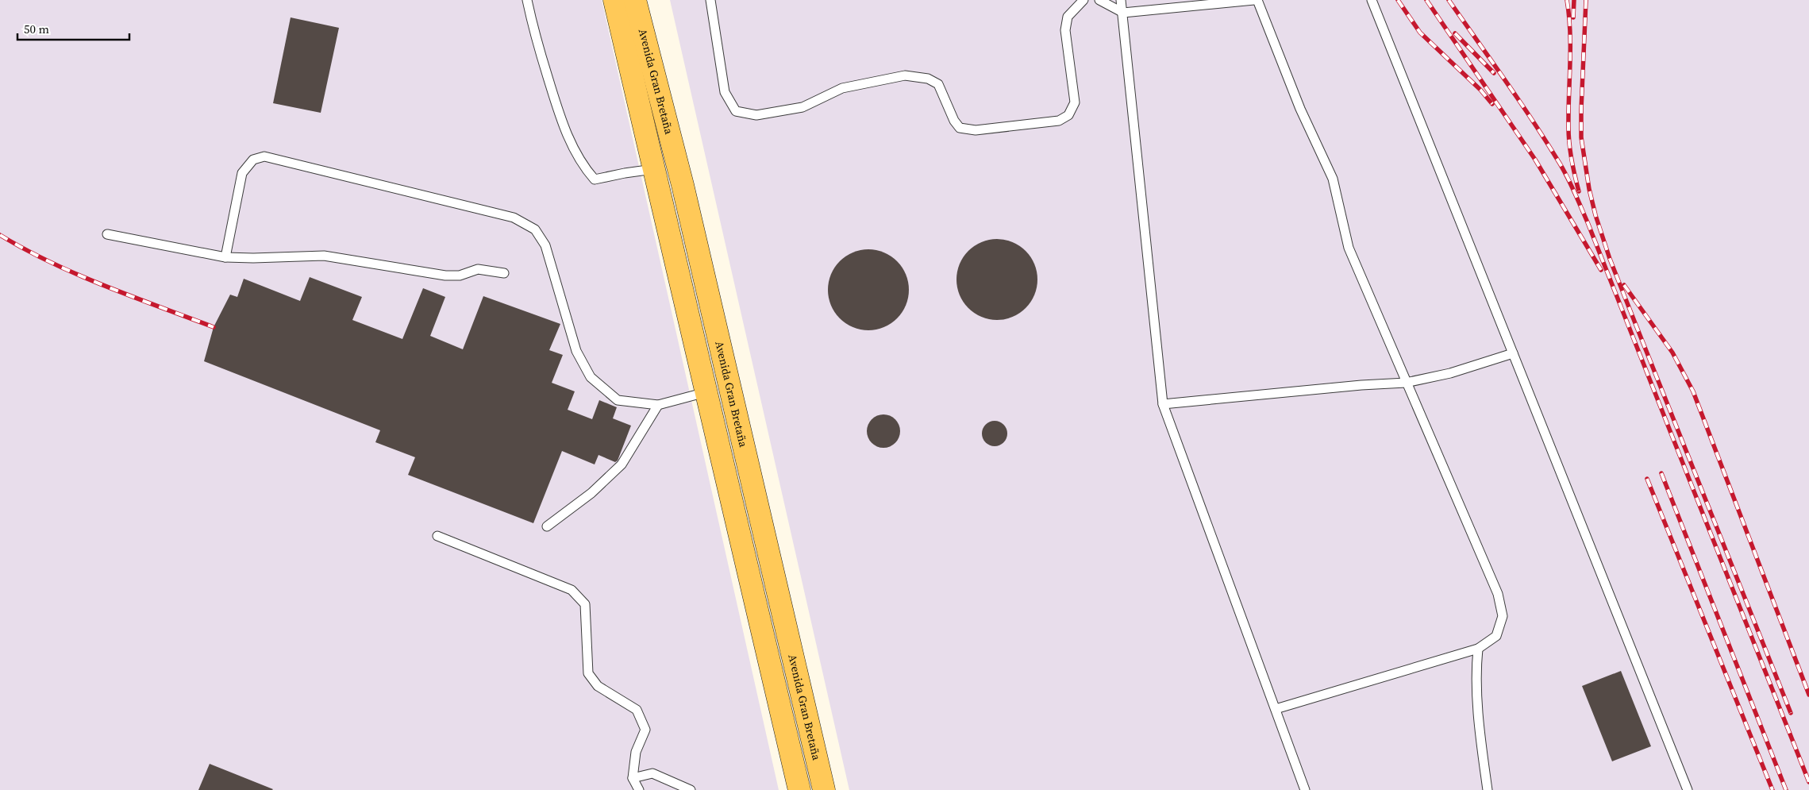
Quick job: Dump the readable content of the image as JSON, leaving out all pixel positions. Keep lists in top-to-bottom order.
{
  "streets": {
    "main road": ["Avenida Gran Bretaña"]
  },
  "scale_bar": "50 m"
}
